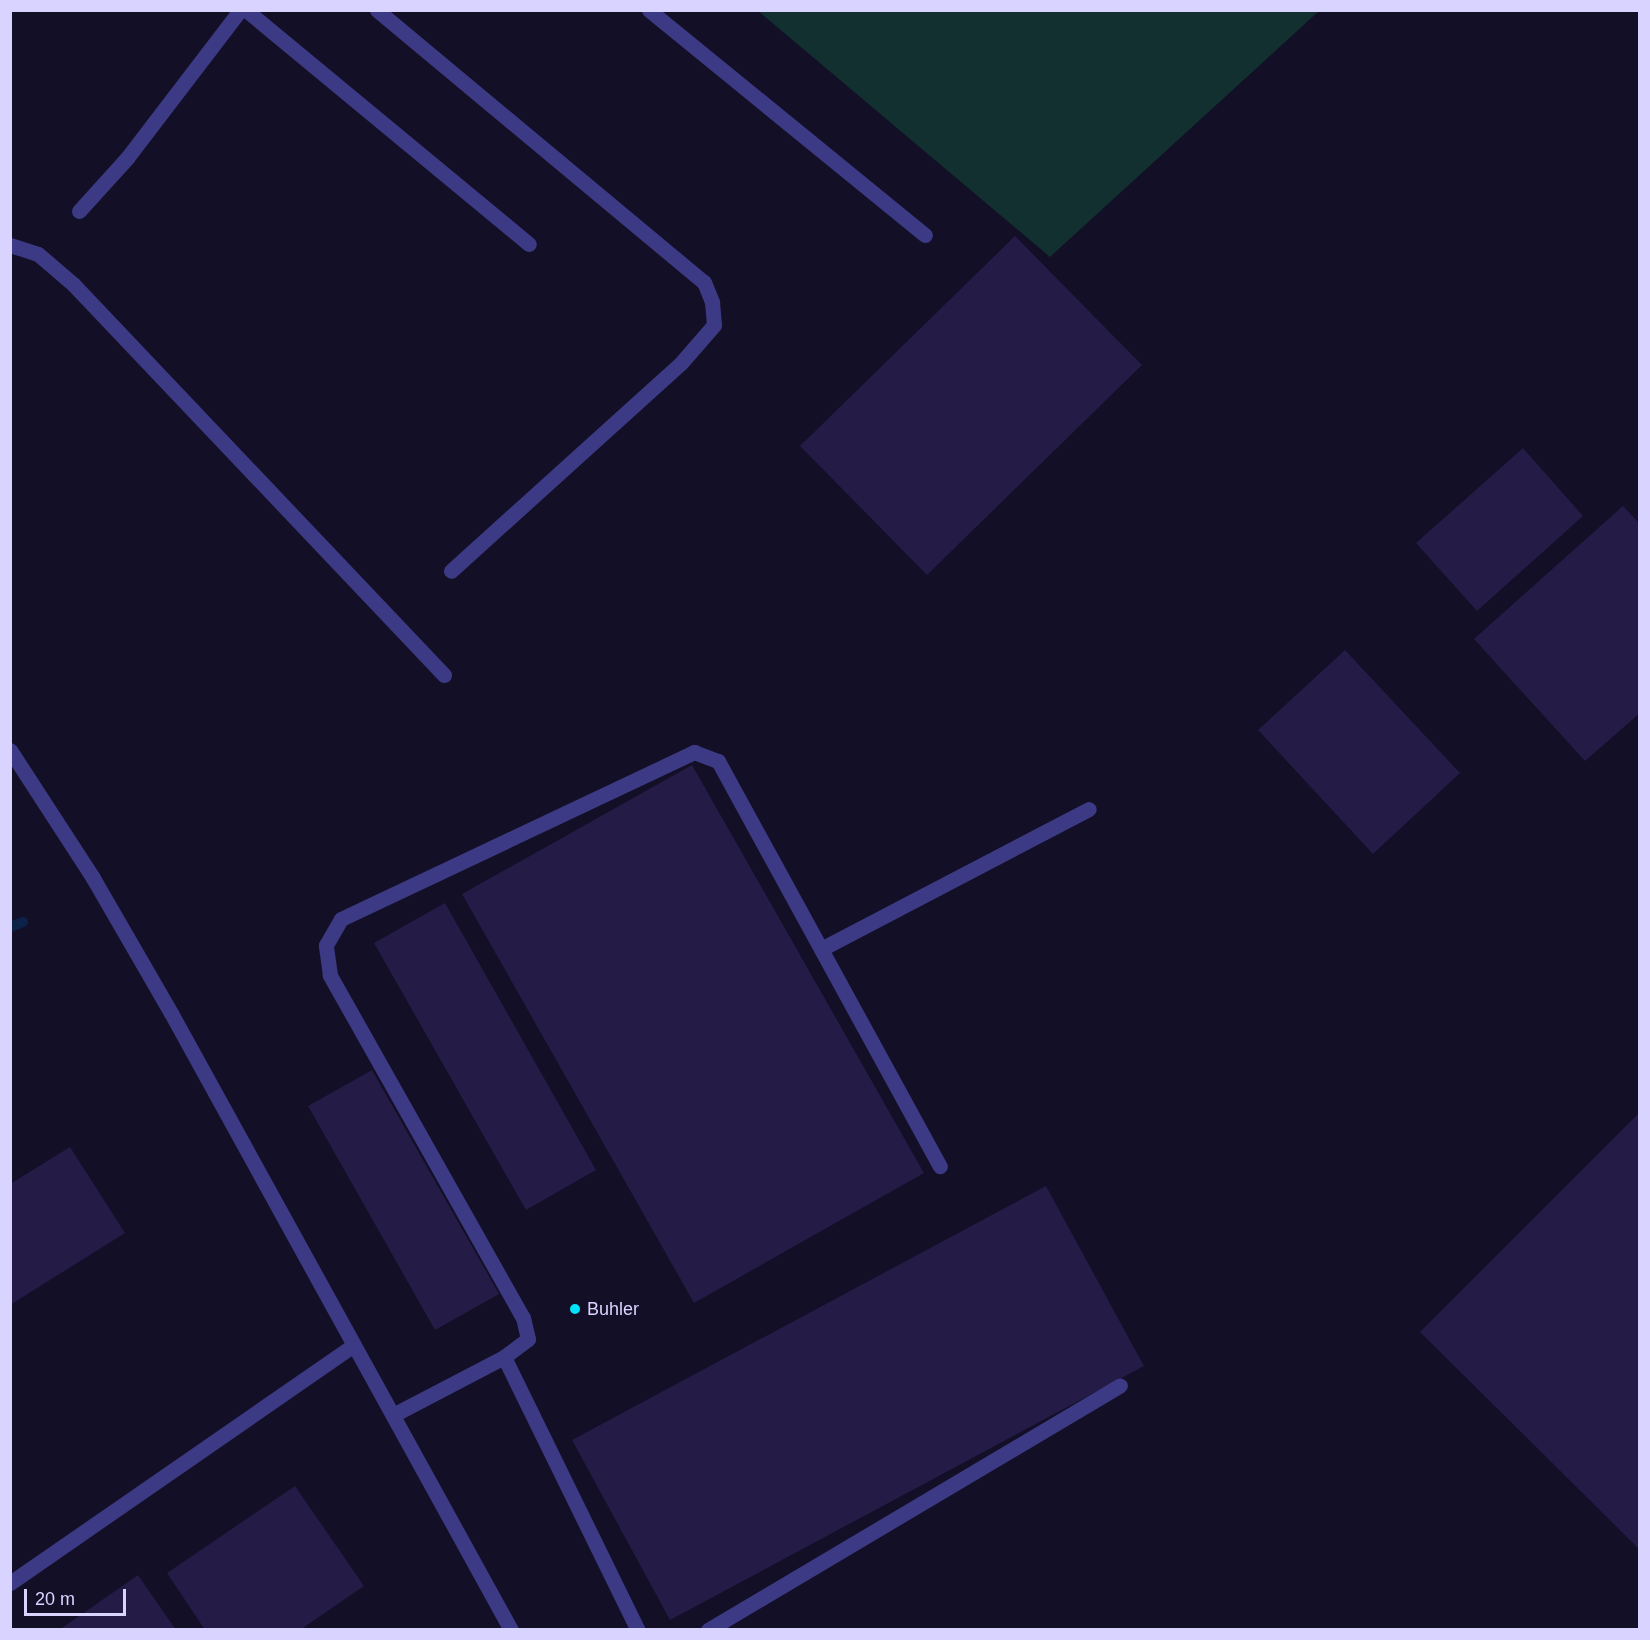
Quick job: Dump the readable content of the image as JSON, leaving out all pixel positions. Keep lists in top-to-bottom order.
{
  "places": ["Buhler"],
  "scale_bar": "20 m"
}
